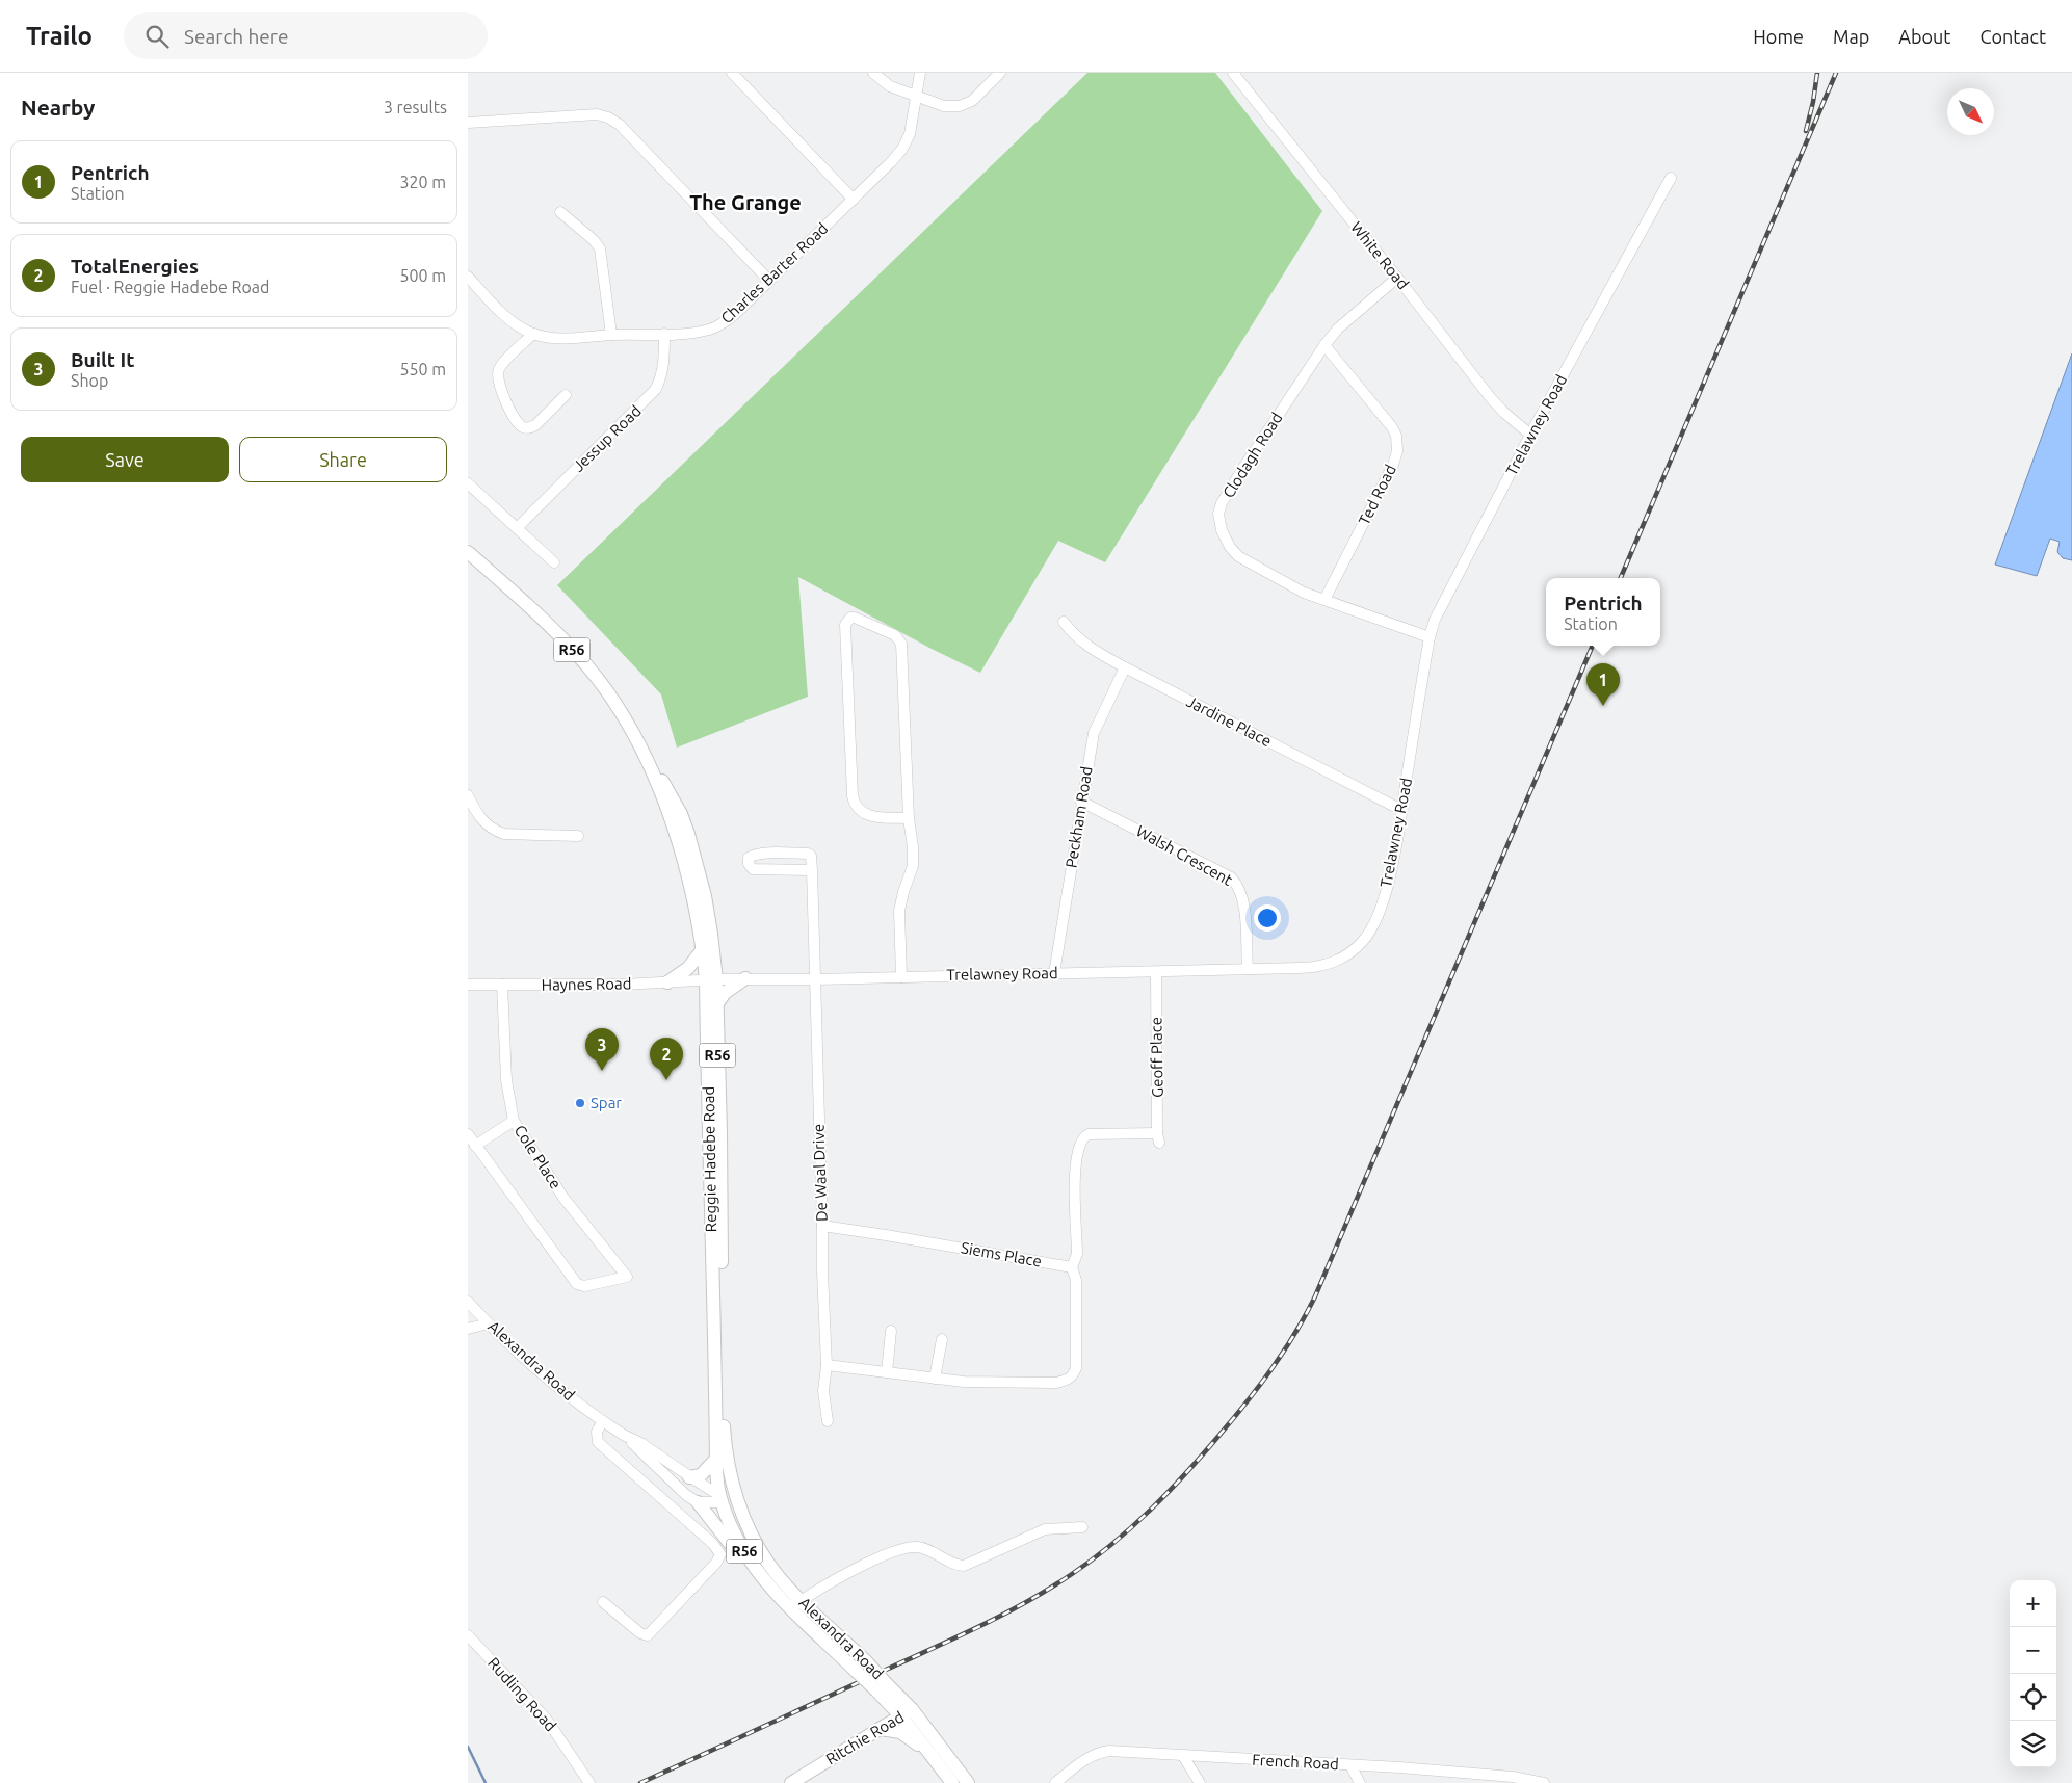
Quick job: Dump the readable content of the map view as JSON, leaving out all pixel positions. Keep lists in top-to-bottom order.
{
  "streets": {
    "main road": [
      "R56",
      "Reggie Hadebe Road",
      "Alexandra Road",
      "Ritchie Road"
    ],
    "street": [
      "White Road",
      "Charles Barter Road",
      "Trelawney Road",
      "Jessup Road",
      "Clodagh Road",
      "Ted Road",
      "Jardine Place",
      "Peckham Road",
      "Walsh Crescent",
      "Haynes Road",
      "Geoff Place",
      "Cole Place",
      "De Waal Drive",
      "Siems Place",
      "Rudling Road",
      "French Road"
    ]
  },
  "crossings": [
    ["White Road", "Trelawney Road"],
    ["White Road", "Clodagh Road"],
    ["Charles Barter Road", "Jessup Road"],
    ["Trelawney Road", "Clodagh Road"],
    ["Trelawney Road", "Jardine Place"],
    ["Trelawney Road", "Peckham Road"],
    ["Trelawney Road", "Walsh Crescent"],
    ["Trelawney Road", "Haynes Road"],
    ["Trelawney Road", "Geoff Place"],
    ["Trelawney Road", "Reggie Hadebe Road"],
    ["Trelawney Road", "De Waal Drive"],
    ["Clodagh Road", "Ted Road"],
    ["Jardine Place", "Peckham Road"],
    ["Peckham Road", "Walsh Crescent"],
    ["Haynes Road", "Cole Place"],
    ["Haynes Road", "Reggie Hadebe Road"],
    ["Geoff Place", "Siems Place"],
    ["Reggie Hadebe Road", "Alexandra Road"],
    ["De Waal Drive", "Siems Place"],
    ["Alexandra Road", "Ritchie Road"]
  ],
  "districts": ["The Grange"],
  "places": ["Spar"],
  "north": "bottom right",
  "page": {
    "header": "Trailo",
    "search": "Search here",
    "nav": [
      "Home",
      "Map",
      "About",
      "Contact"
    ],
    "heading": ["Nearby", "3 results"],
    "list": [
      {
        "mark": "1",
        "name": "Pentrich",
        "note": "Station",
        "value": "320 m"
      },
      {
        "mark": "2",
        "name": "TotalEnergies",
        "note": "Fuel · Reggie Hadebe Road",
        "value": "500 m"
      },
      {
        "mark": "3",
        "name": "Built It",
        "note": "Shop",
        "value": "550 m"
      }
    ],
    "buttons": ["Save", "Share"],
    "popup": ["Pentrich", "Station"],
    "pins": ["1", "3", "2"],
    "map_buttons": ["+", "−"]
  }
}
